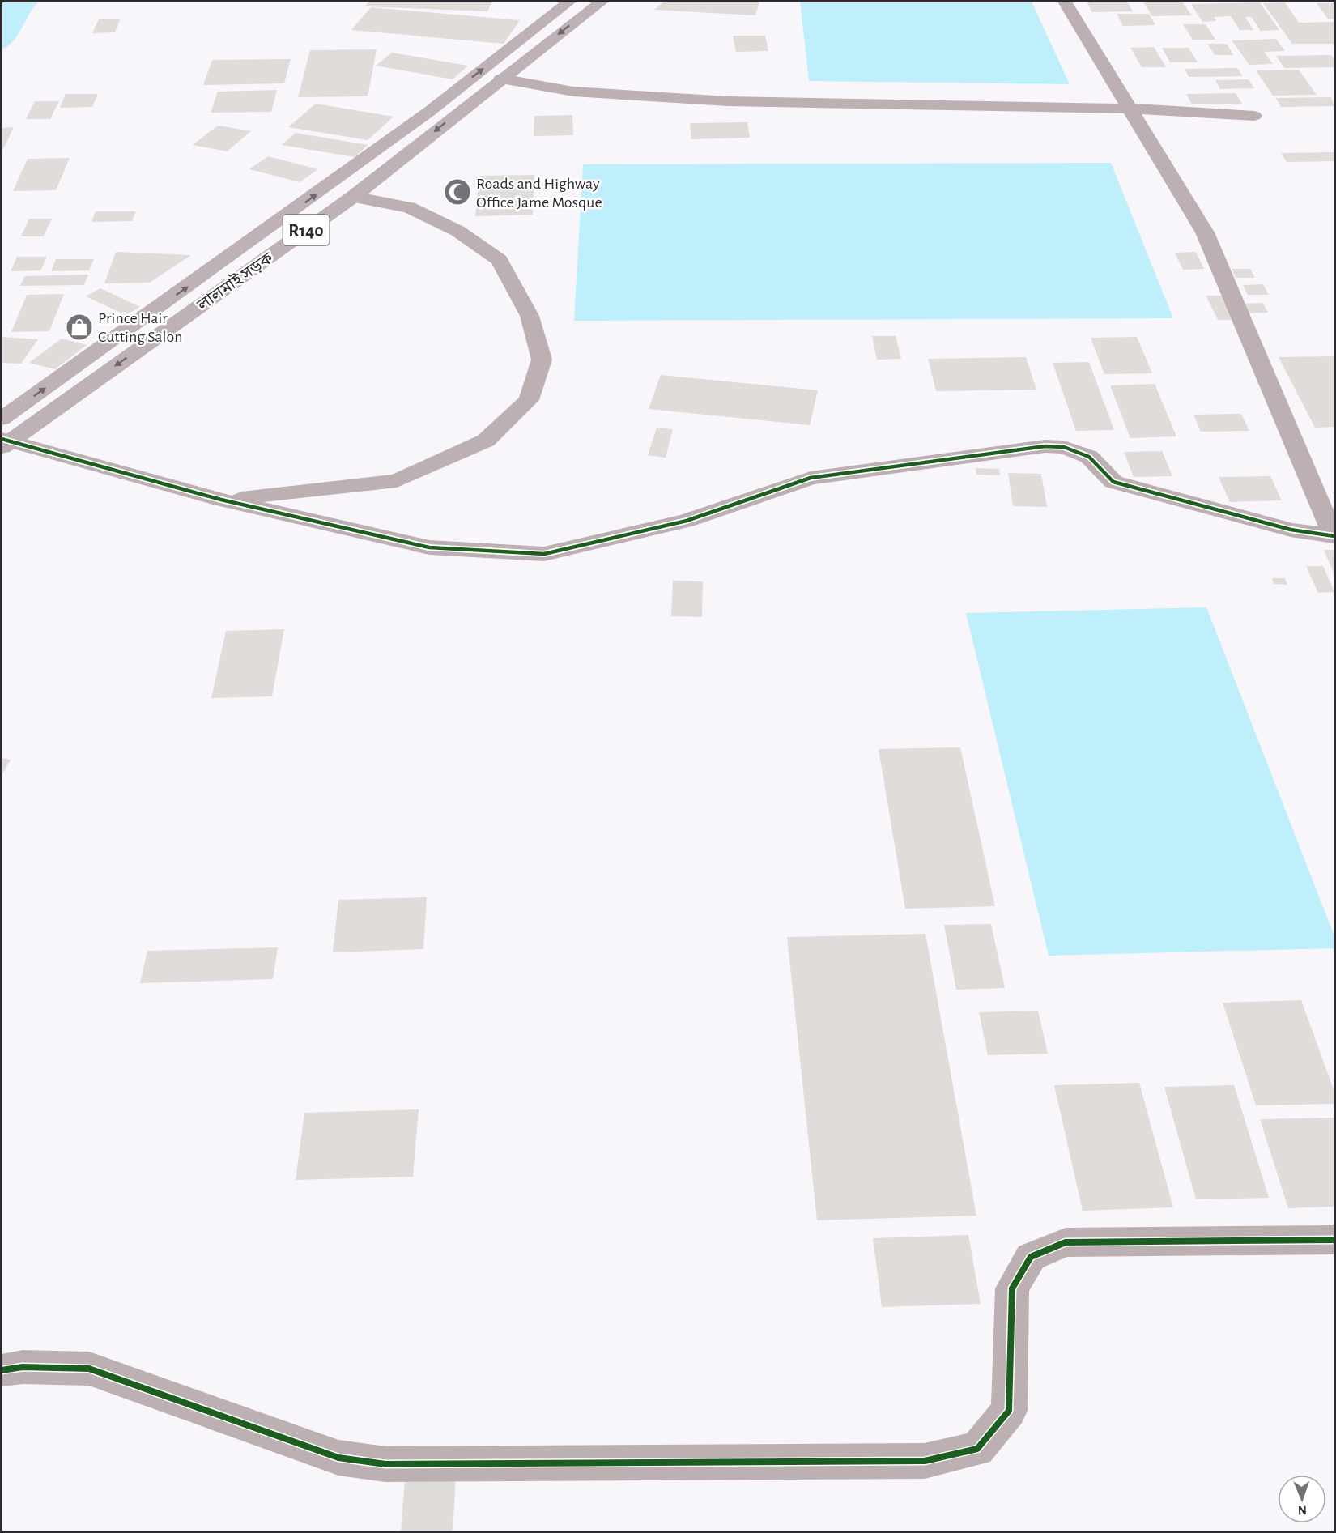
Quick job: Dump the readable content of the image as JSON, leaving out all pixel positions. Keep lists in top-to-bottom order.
{
  "streets": {
    "main road": ["R140", "লালমাই সড়ক"]
  },
  "places": {
    "mosque": ["Roads and Highway Office Jame Mosque"],
    "shop": ["Prince Hair Cutting Salon"]
  },
  "north": "bottom"
}
